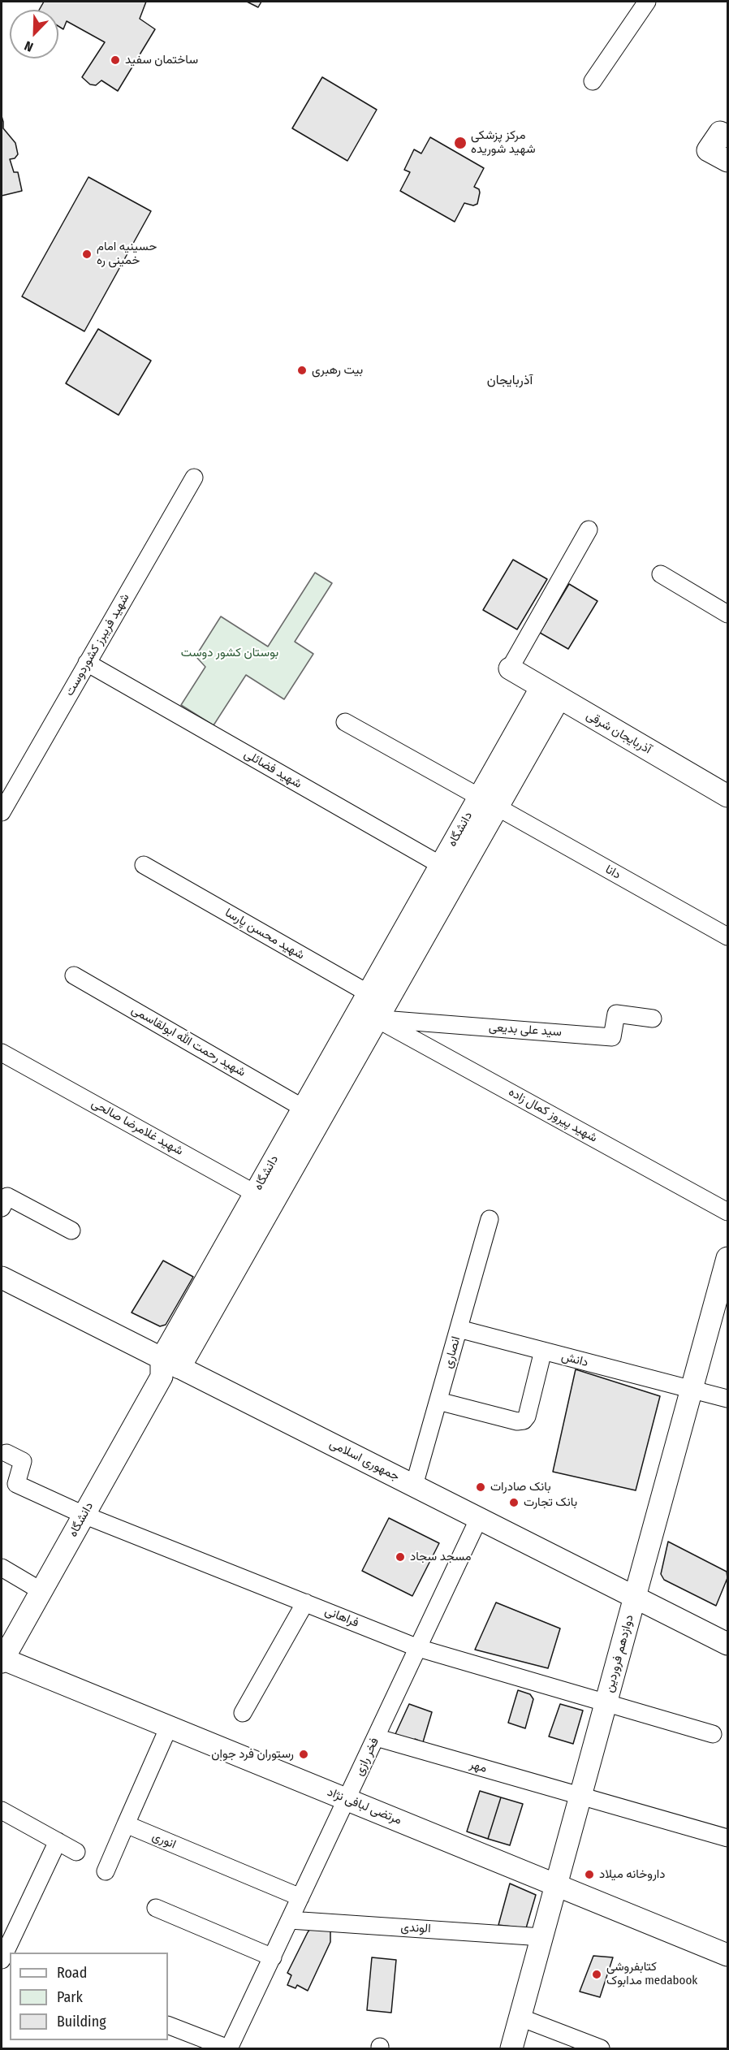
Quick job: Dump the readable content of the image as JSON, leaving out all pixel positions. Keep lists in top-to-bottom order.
{
  "streets": {
    "main road": [
      "آذربایجان شرقی",
      "دانشگاه",
      "جمهوری اسلامی",
      "دوازدهم فروردین",
      "مرتضی لبافی نژاد"
    ],
    "street": [
      "شهید فریبرز کشوردوست",
      "شهید فضائلی",
      "دانا",
      "شهید محسن پارسا",
      "سید علی بدیعی",
      "شهید رحمت الله ابولقاسمی",
      "شهید پیروز کمال زاده",
      "شهید غلامرضا صالحی",
      "انصاری",
      "دانش",
      "فراهانی",
      "فخر رازی",
      "مهر",
      "انوری",
      "الوندی"
    ]
  },
  "crossings": [
    ["شهید فریبرز کشوردوست", "شهید فضائلی"],
    ["آذربایجان شرقی", "دانشگاه"],
    ["شهید فضائلی", "دانشگاه"],
    ["دانشگاه", "دانا"],
    ["دانشگاه", "شهید محسن پارسا"],
    ["دانشگاه", "سید علی بدیعی"],
    ["دانشگاه", "شهید رحمت الله ابولقاسمی"],
    ["دانشگاه", "شهید پیروز کمال زاده"],
    ["دانشگاه", "شهید غلامرضا صالحی"],
    ["دانشگاه", "جمهوری اسلامی"],
    ["دانشگاه", "فراهانی"],
    ["دانشگاه", "مرتضی لبافی نژاد"],
    ["شهید محسن پارسا", "سید علی بدیعی"],
    ["شهید محسن پارسا", "شهید پیروز کمال زاده"],
    ["سید علی بدیعی", "شهید پیروز کمال زاده"],
    ["انصاری", "دانش"],
    ["انصاری", "جمهوری اسلامی"],
    ["دانش", "دوازدهم فروردین"],
    ["جمهوری اسلامی", "دوازدهم فروردین"],
    ["جمهوری اسلامی", "فخر رازی"],
    ["فراهانی", "دوازدهم فروردین"],
    ["فراهانی", "فخر رازی"],
    ["دوازدهم فروردین", "مهر"],
    ["دوازدهم فروردین", "مرتضی لبافی نژاد"],
    ["دوازدهم فروردین", "الوندی"],
    ["فخر رازی", "مهر"],
    ["فخر رازی", "مرتضی لبافی نژاد"],
    ["فخر رازی", "انوری"],
    ["فخر رازی", "الوندی"]
  ],
  "districts": ["آذربایجان"],
  "parks": ["بوستان کشور دوست"],
  "places": [
    "ساختمان سفید",
    "مرکز پزشکی شهید شوریده",
    "حسینیه امام خمینی ره",
    "بیت رهبری",
    "بانک صادرات",
    "بانک تجارت",
    "مسجد سجاد",
    "رستوران فرد جوان",
    "داروخانه میلاد",
    "کتابفروشی مدابوک medabook"
  ],
  "legend": ["Road", "Park", "Building"],
  "north": "bottom left"
}
